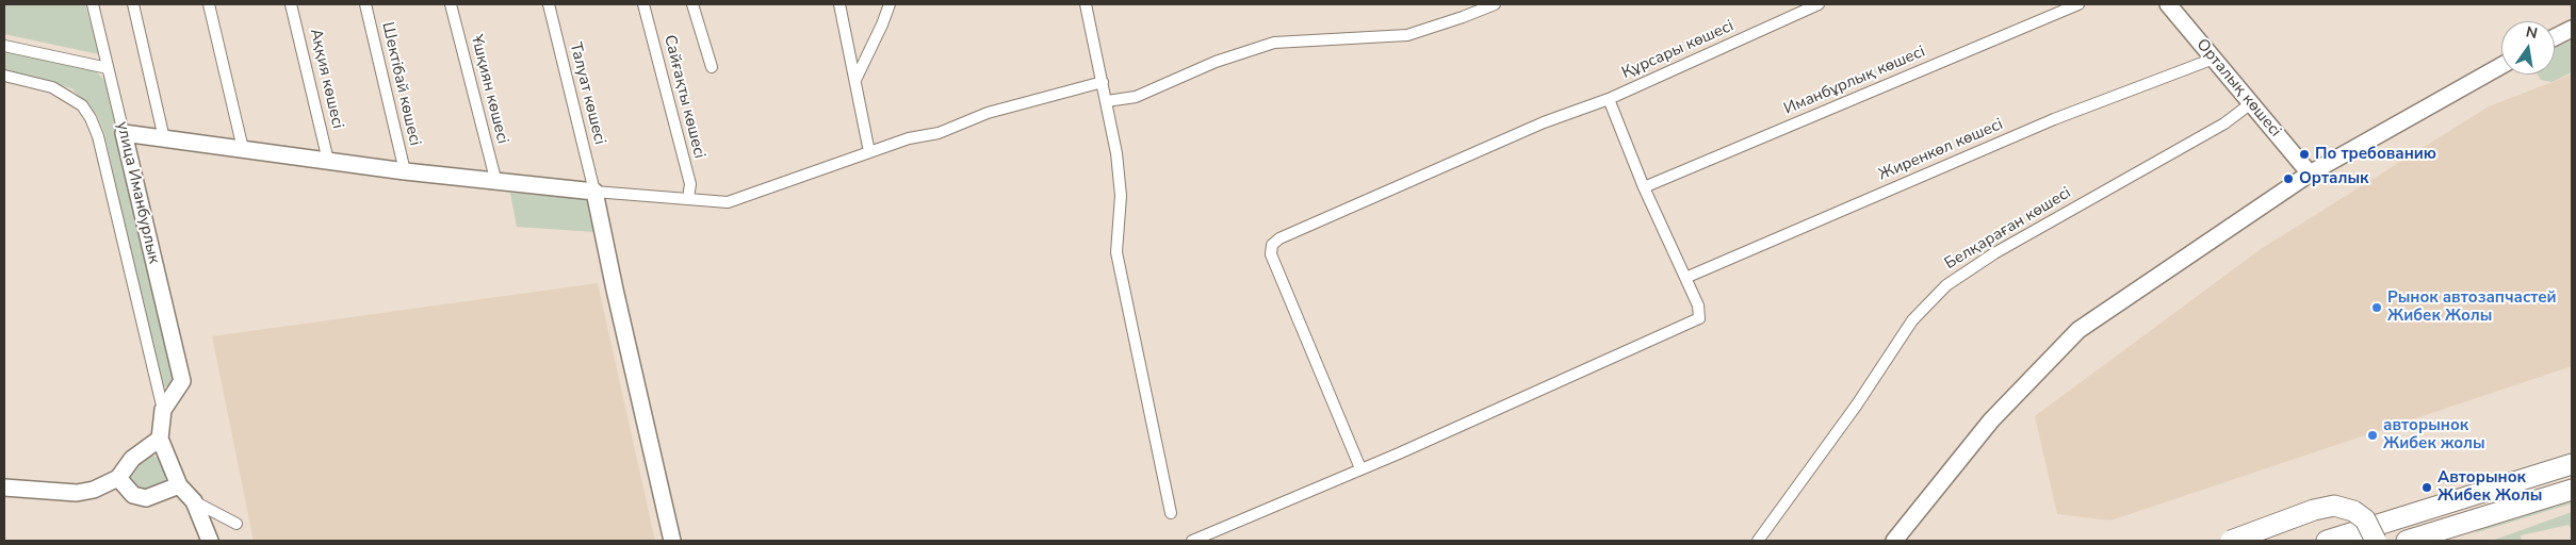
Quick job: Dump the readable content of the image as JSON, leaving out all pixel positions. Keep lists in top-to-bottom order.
{
  "streets": {
    "street": [
      "Құрсары көшесі",
      "Аққия көшесі",
      "Иманбұрлық көшесі",
      "Шектібай көшесі",
      "Орталық көшесі",
      "Ұшқиян көшесі",
      "Талуат көшесі",
      "Сайғақты көшесі",
      "Жиренкөл көшесі",
      "улица Иманбурлык",
      "Белқараған көшесі"
    ]
  },
  "crossings": [
    ["Орталық көшесі", "Жиренкөл көшесі"],
    ["Орталық көшесі", "Белқараған көшесі"]
  ],
  "places": [
    "По требованию",
    "Орталык",
    "Рынок автозапчастей Жибек Жолы",
    "авторынок Жибек жолы",
    "Авторынок Жибек Жолы"
  ],
  "north": "top"
}
